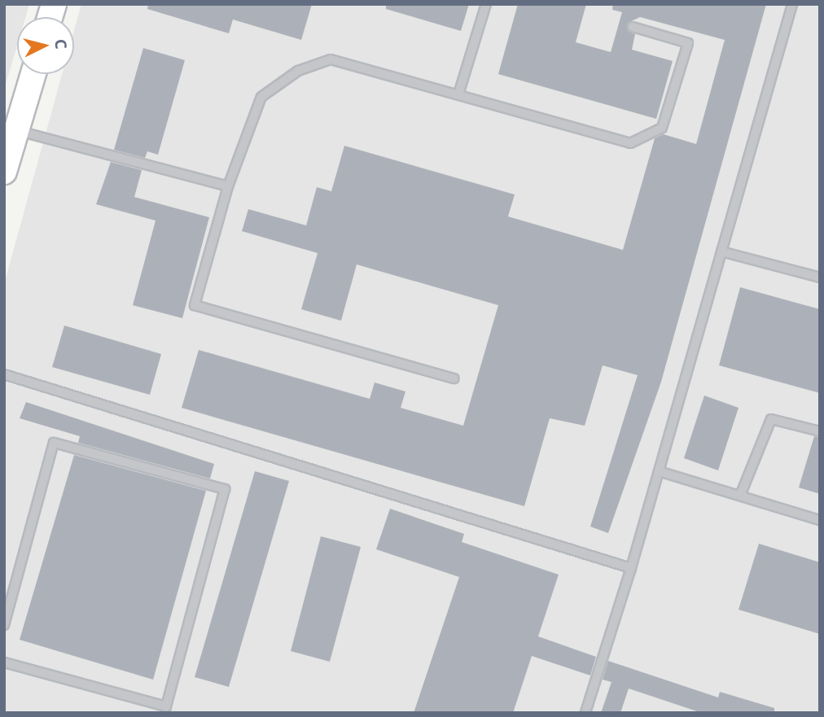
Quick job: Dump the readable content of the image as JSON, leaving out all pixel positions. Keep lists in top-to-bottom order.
{
  "north": "right"
}
